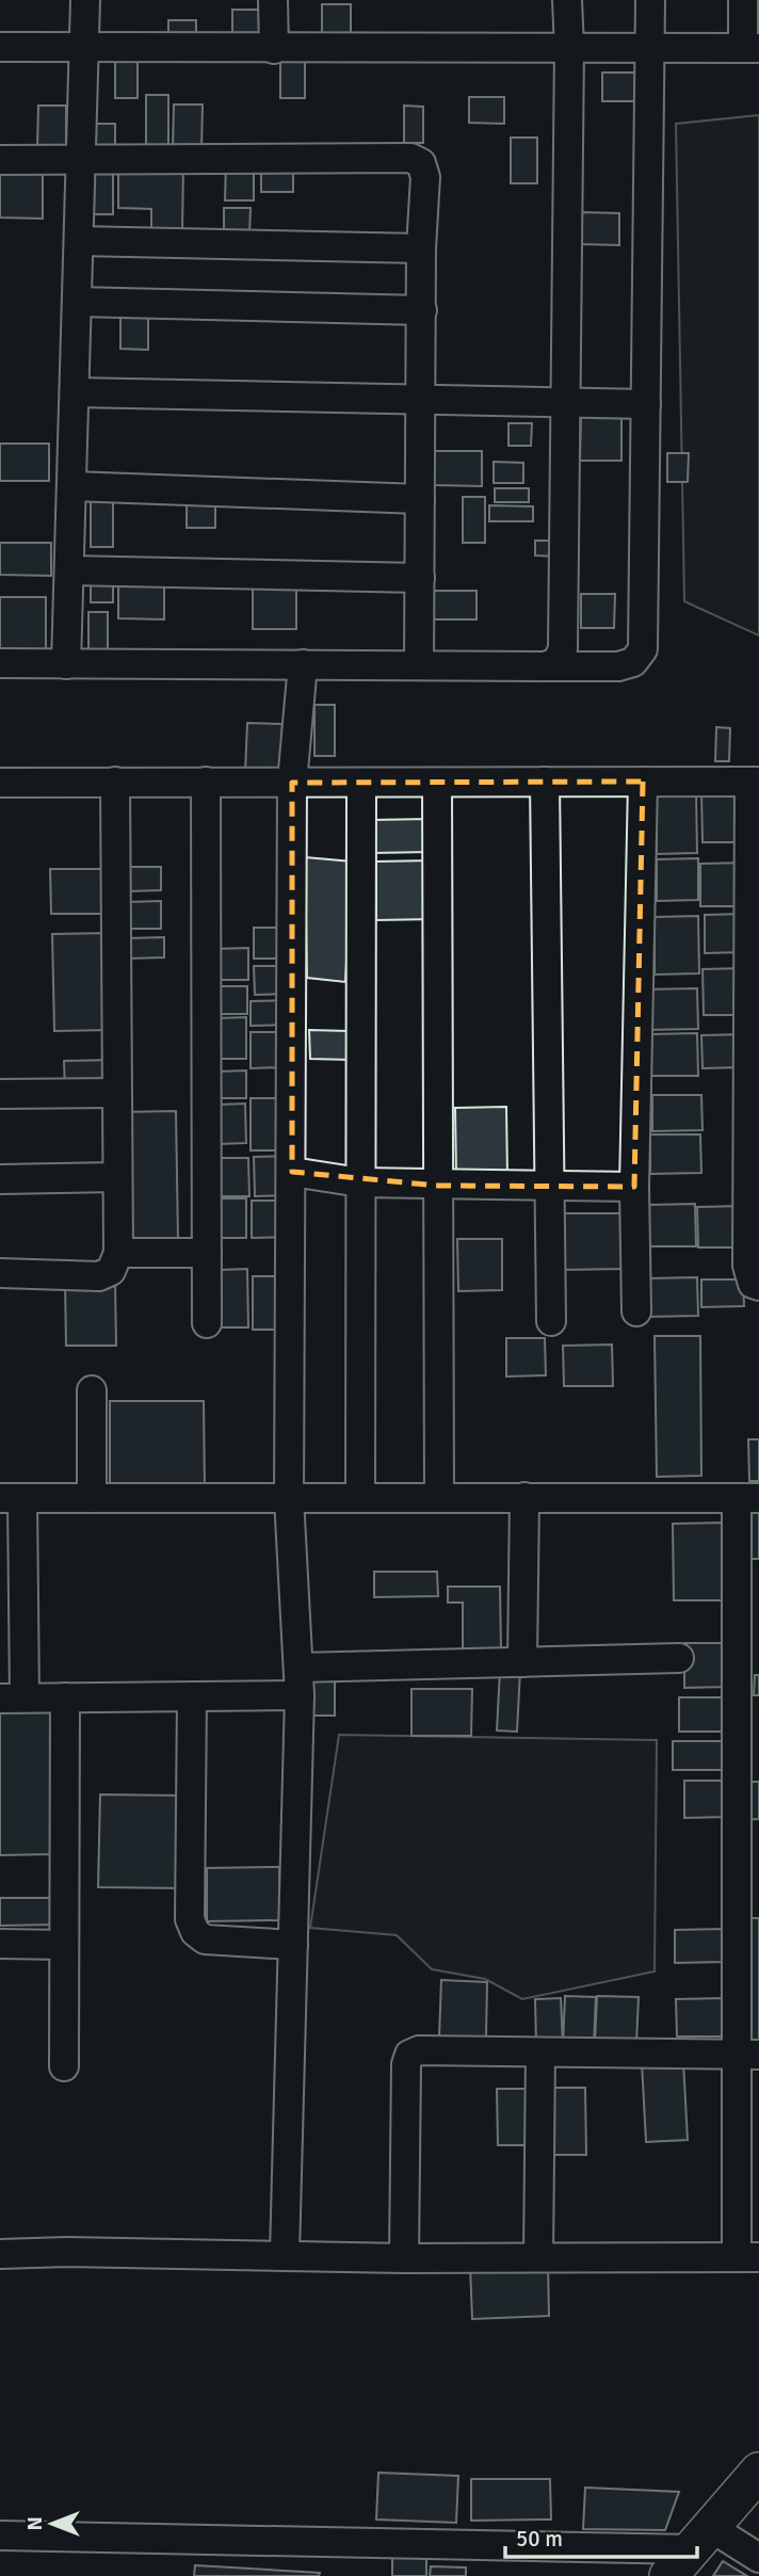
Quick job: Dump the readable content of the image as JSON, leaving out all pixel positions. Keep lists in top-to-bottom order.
{
  "scale_bar": "50 m",
  "north": "left"
}
